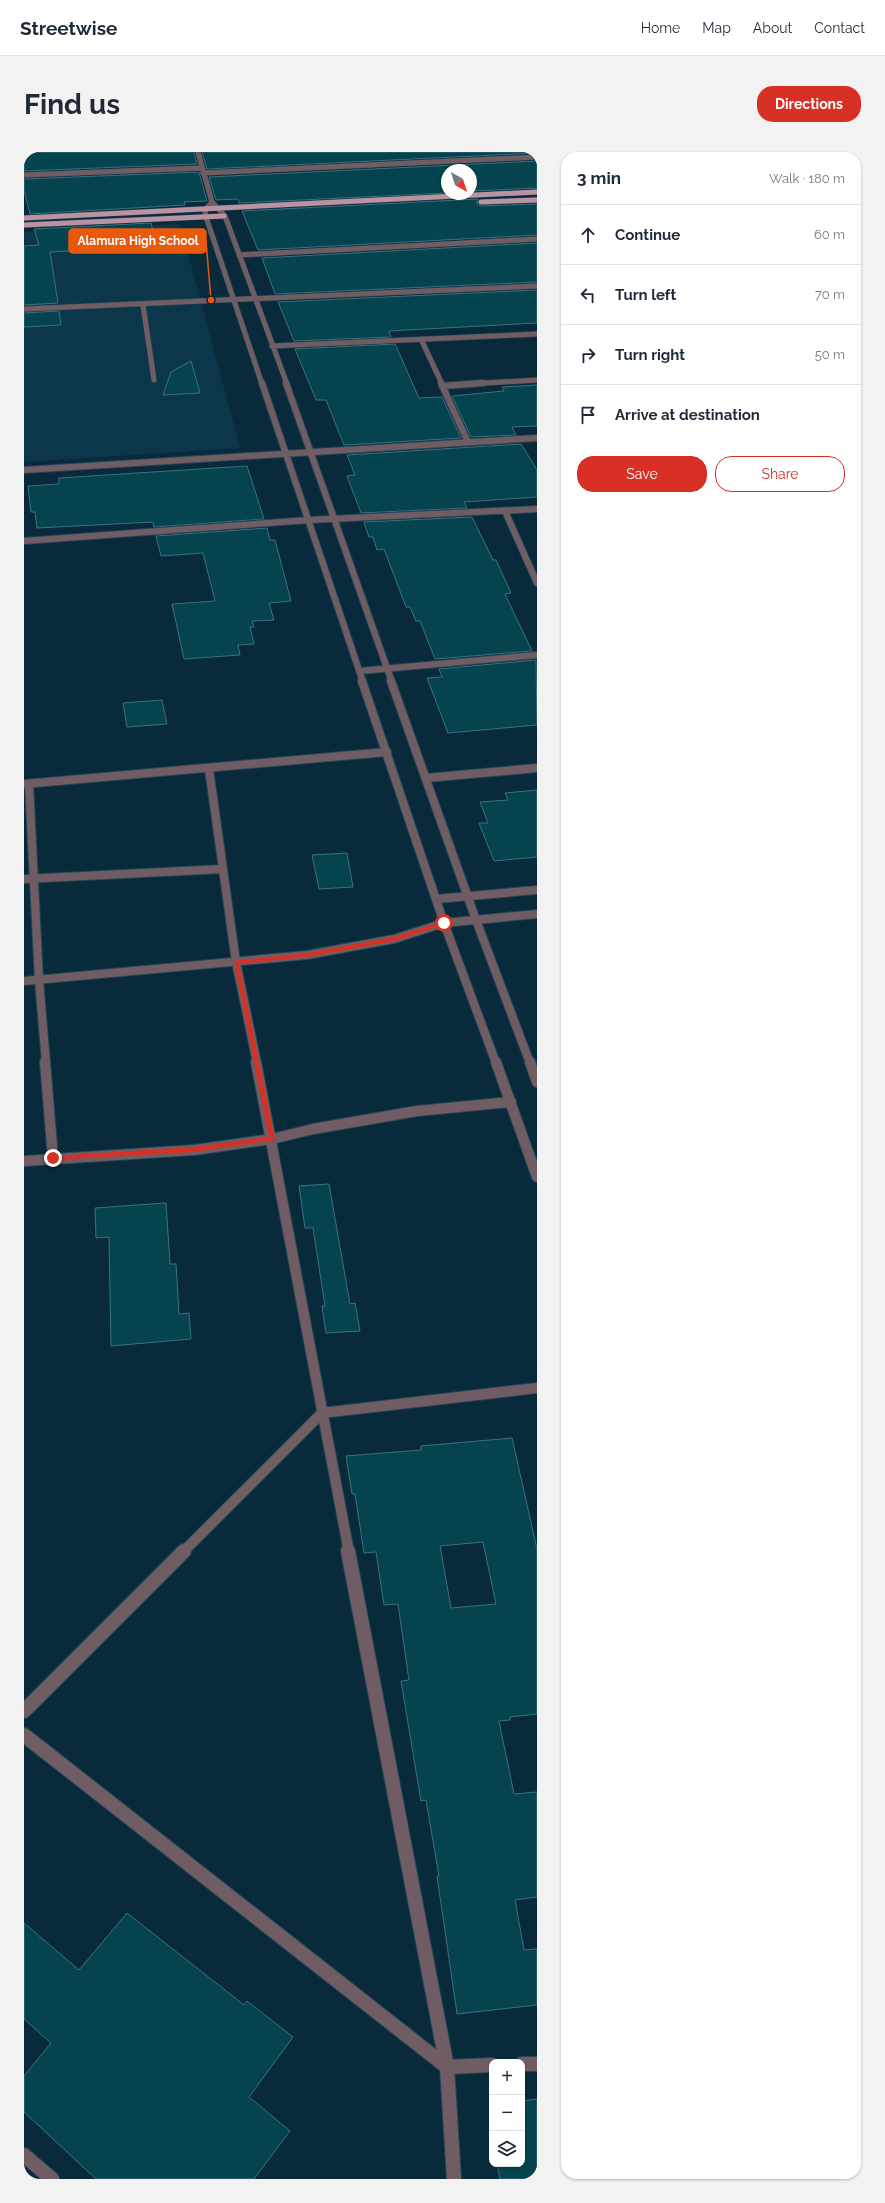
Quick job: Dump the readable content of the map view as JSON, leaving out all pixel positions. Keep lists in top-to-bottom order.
{
  "places": ["Alamura High School"],
  "north": "bottom right",
  "page": {
    "header": "Streetwise",
    "nav": [
      "Home",
      "Map",
      "About",
      "Contact"
    ],
    "buttons": [
      "Directions",
      ["Save", "Share"]
    ],
    "title": "Find us",
    "heading": ["3 min", "Walk · 180 m"],
    "list": [
      ["Continue", "60 m"],
      ["Turn left", "70 m"],
      ["Turn right", "50 m"],
      "Arrive at destination"
    ],
    "map_buttons": ["+", "−"]
  }
}
